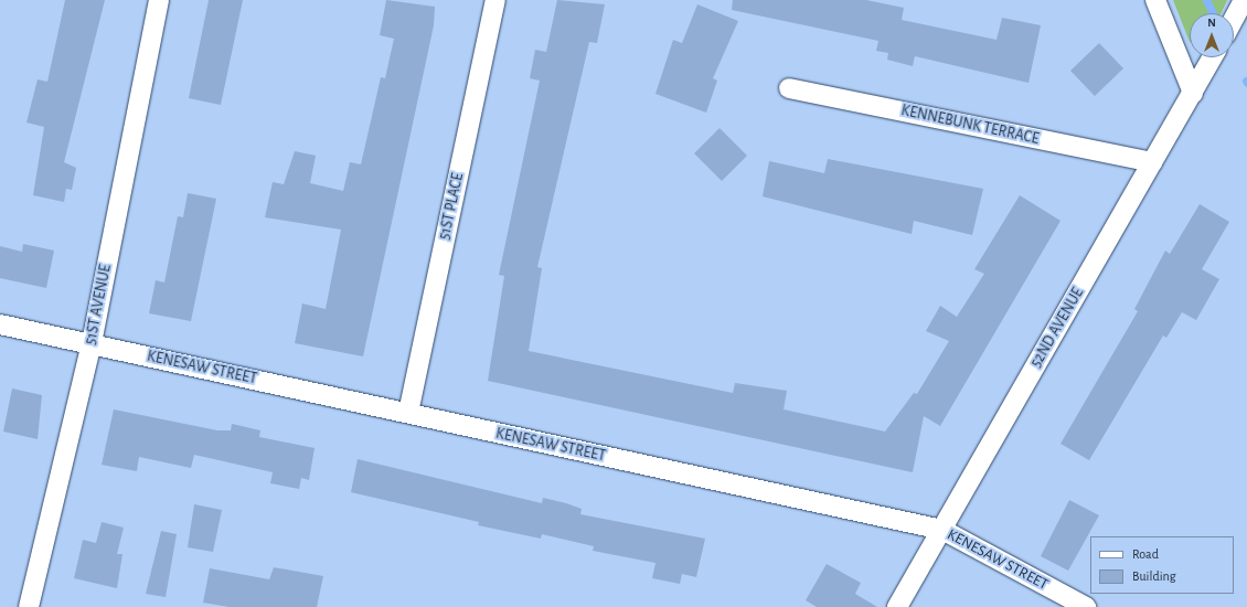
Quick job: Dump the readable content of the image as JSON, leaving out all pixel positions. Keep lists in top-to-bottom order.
{
  "streets": {
    "street": [
      "KENNEBUNK TERRACE",
      "51ST PLACE",
      "51ST AVENUE",
      "52ND AVENUE",
      "KENESAW STREET"
    ]
  },
  "crossings": [
    ["KENNEBUNK TERRACE", "52ND AVENUE"],
    ["51ST PLACE", "KENESAW STREET"],
    ["51ST AVENUE", "KENESAW STREET"],
    ["52ND AVENUE", "KENESAW STREET"]
  ],
  "legend": ["Road", "Building"],
  "north": "top"
}
